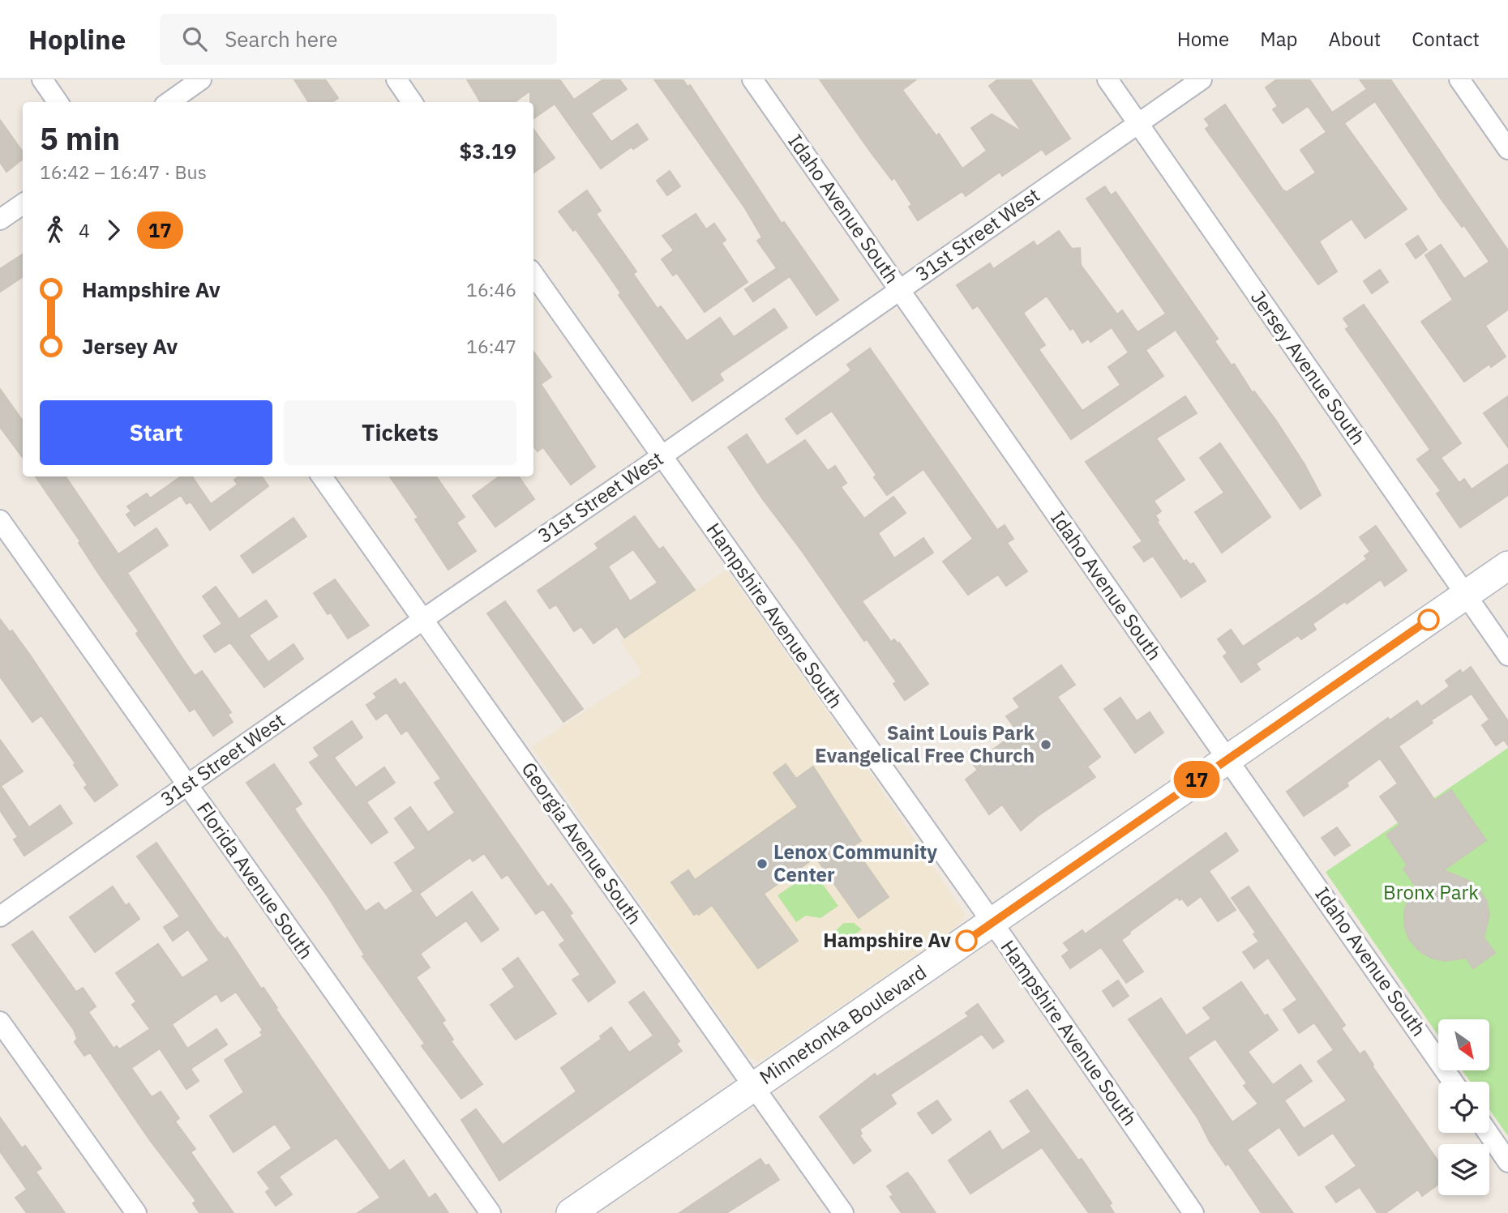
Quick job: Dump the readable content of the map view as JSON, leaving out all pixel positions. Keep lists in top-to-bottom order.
{
  "streets": {
    "main road": ["Minnetonka Boulevard"],
    "street": [
      "Idaho Avenue South",
      "31st Street West",
      "Jersey Avenue South",
      "Hampshire Avenue South",
      "Georgia Avenue South",
      "Florida Avenue South"
    ]
  },
  "crossings": [
    ["Idaho Avenue South", "31st Street West"],
    ["Idaho Avenue South", "Minnetonka Boulevard"],
    ["31st Street West", "Jersey Avenue South"],
    ["31st Street West", "Hampshire Avenue South"],
    ["31st Street West", "Georgia Avenue South"],
    ["31st Street West", "Florida Avenue South"],
    ["Jersey Avenue South", "Minnetonka Boulevard"],
    ["Hampshire Avenue South", "Minnetonka Boulevard"],
    ["Georgia Avenue South", "Minnetonka Boulevard"]
  ],
  "parks": ["Bronx Park"],
  "places": ["Saint Louis Park Evangelical Free Church", "Lenox Community Center", "Hampshire Av"],
  "lines": ["bus line 17"],
  "north": "bottom right",
  "page": {
    "header": "Hopline",
    "search": "Search here",
    "nav": [
      "Home",
      "Map",
      "About",
      "Contact"
    ],
    "on_map": "17",
    "heading": ["5 min", "16:42 – 16:47 · Bus", "$3.19"],
    "legs": ["4", "17"],
    "list": [
      {
        "name": "Hampshire Av",
        "value": "16:46"
      },
      {
        "name": "Jersey Av",
        "value": "16:47"
      }
    ],
    "buttons": ["Start", "Tickets"]
  }
}
